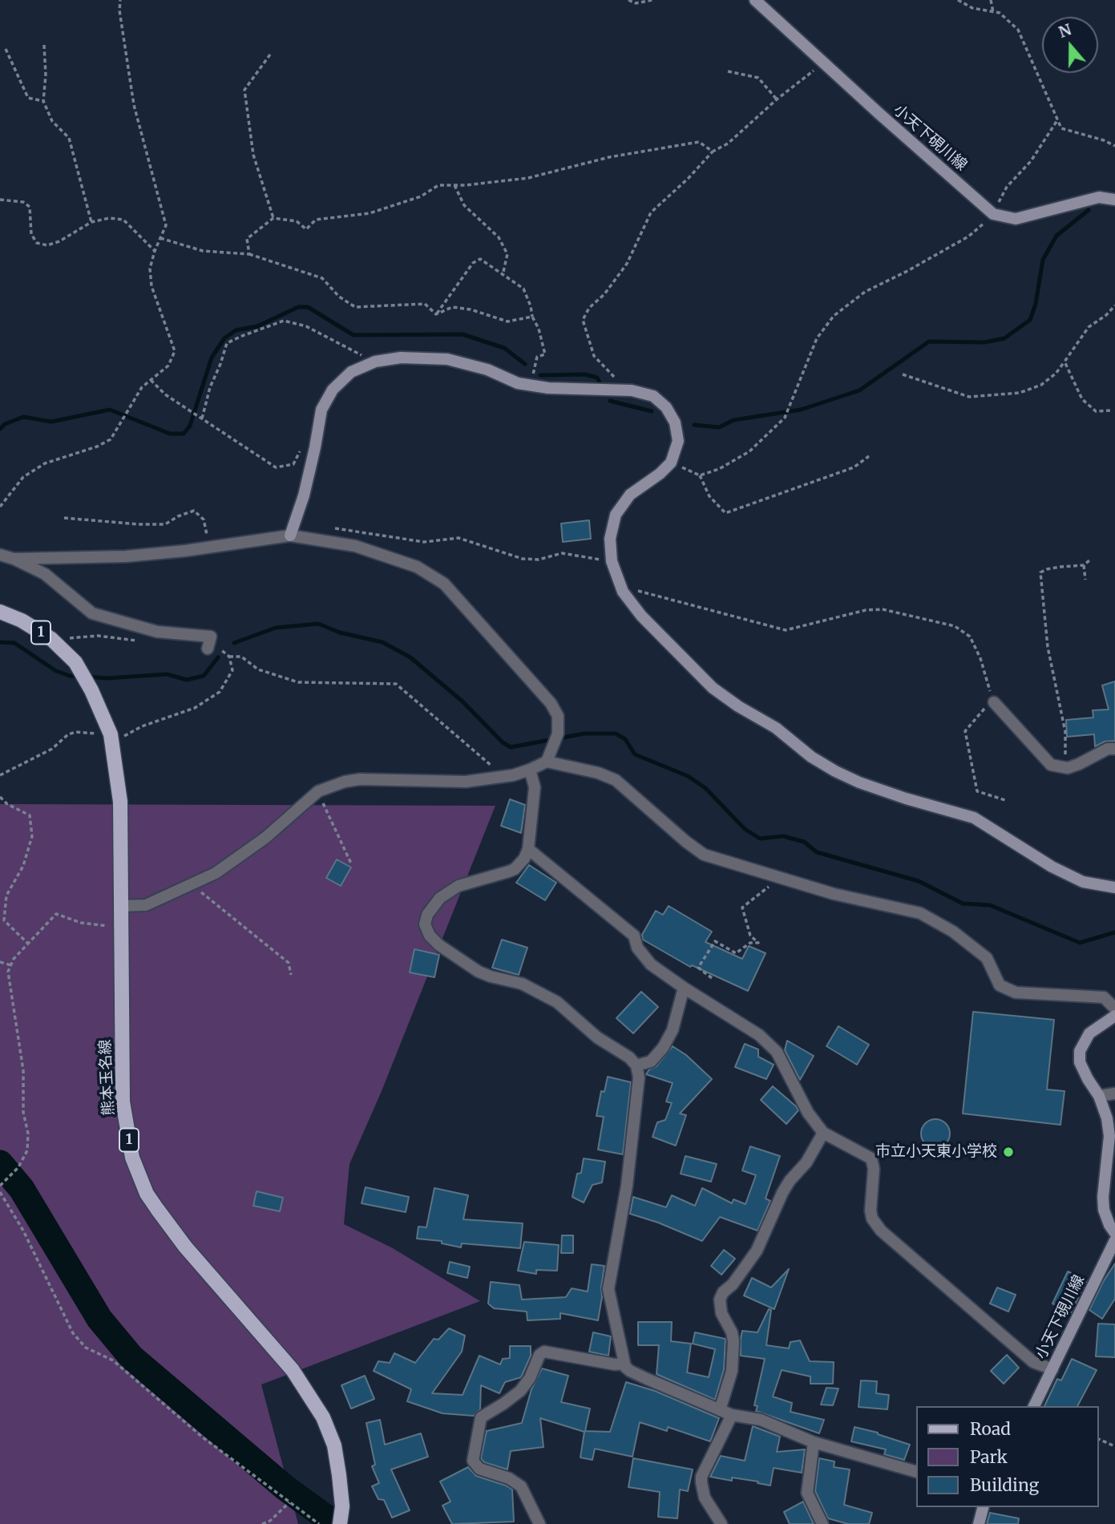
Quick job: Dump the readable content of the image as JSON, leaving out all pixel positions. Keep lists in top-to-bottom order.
{
  "streets": {
    "main road": ["1", "熊本玉名線"],
    "street": ["小天下硯川線"]
  },
  "places": ["市立小天東小学校"],
  "legend": ["Road", "Park", "Building"],
  "north": "top"
}
